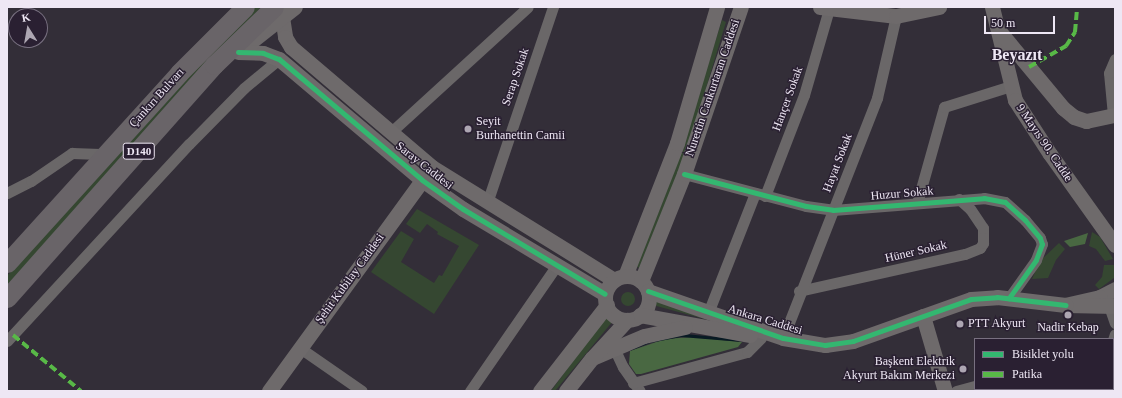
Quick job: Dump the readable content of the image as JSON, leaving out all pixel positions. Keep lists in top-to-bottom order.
{
  "streets": {
    "highway": ["Çankırı Bulvarı", "D140"],
    "street": [
      "Serap Sokak",
      "Nurettin Cankurtaran Caddesi",
      "Hançer Sokak",
      "9 Mayıs 90. Cadde",
      "Hayat Sokak",
      "Saray Caddesi",
      "Huzur Sokak",
      "Hüner Sokak",
      "Şehit Kubilay Caddesi",
      "Ankara Caddesi"
    ]
  },
  "crossings": [
    ["Serap Sokak", "Saray Caddesi"],
    ["Nurettin Cankurtaran Caddesi", "Saray Caddesi"],
    ["Nurettin Cankurtaran Caddesi", "Huzur Sokak"],
    ["Nurettin Cankurtaran Caddesi", "Ankara Caddesi"],
    ["Çankırı Bulvarı", "Saray Caddesi"],
    ["Hançer Sokak", "Huzur Sokak"],
    ["Hançer Sokak", "Ankara Caddesi"],
    ["Hayat Sokak", "Huzur Sokak"],
    ["Hayat Sokak", "Hüner Sokak"],
    ["Hayat Sokak", "Ankara Caddesi"],
    ["Saray Caddesi", "Şehit Kubilay Caddesi"],
    ["Saray Caddesi", "Ankara Caddesi"],
    ["Huzur Sokak", "Hüner Sokak"],
    ["Huzur Sokak", "Ankara Caddesi"]
  ],
  "districts": ["Beyazıt"],
  "places": [
    "Seyit Burhanettin Camii",
    "Nadir Kebap",
    "PTT Akyurt",
    "Başkent Elektrik Akyurt Bakım Merkezi"
  ],
  "legend": ["Bisiklet yolu", "Patika"],
  "scale_bar": "50 m",
  "north": "top"
}
